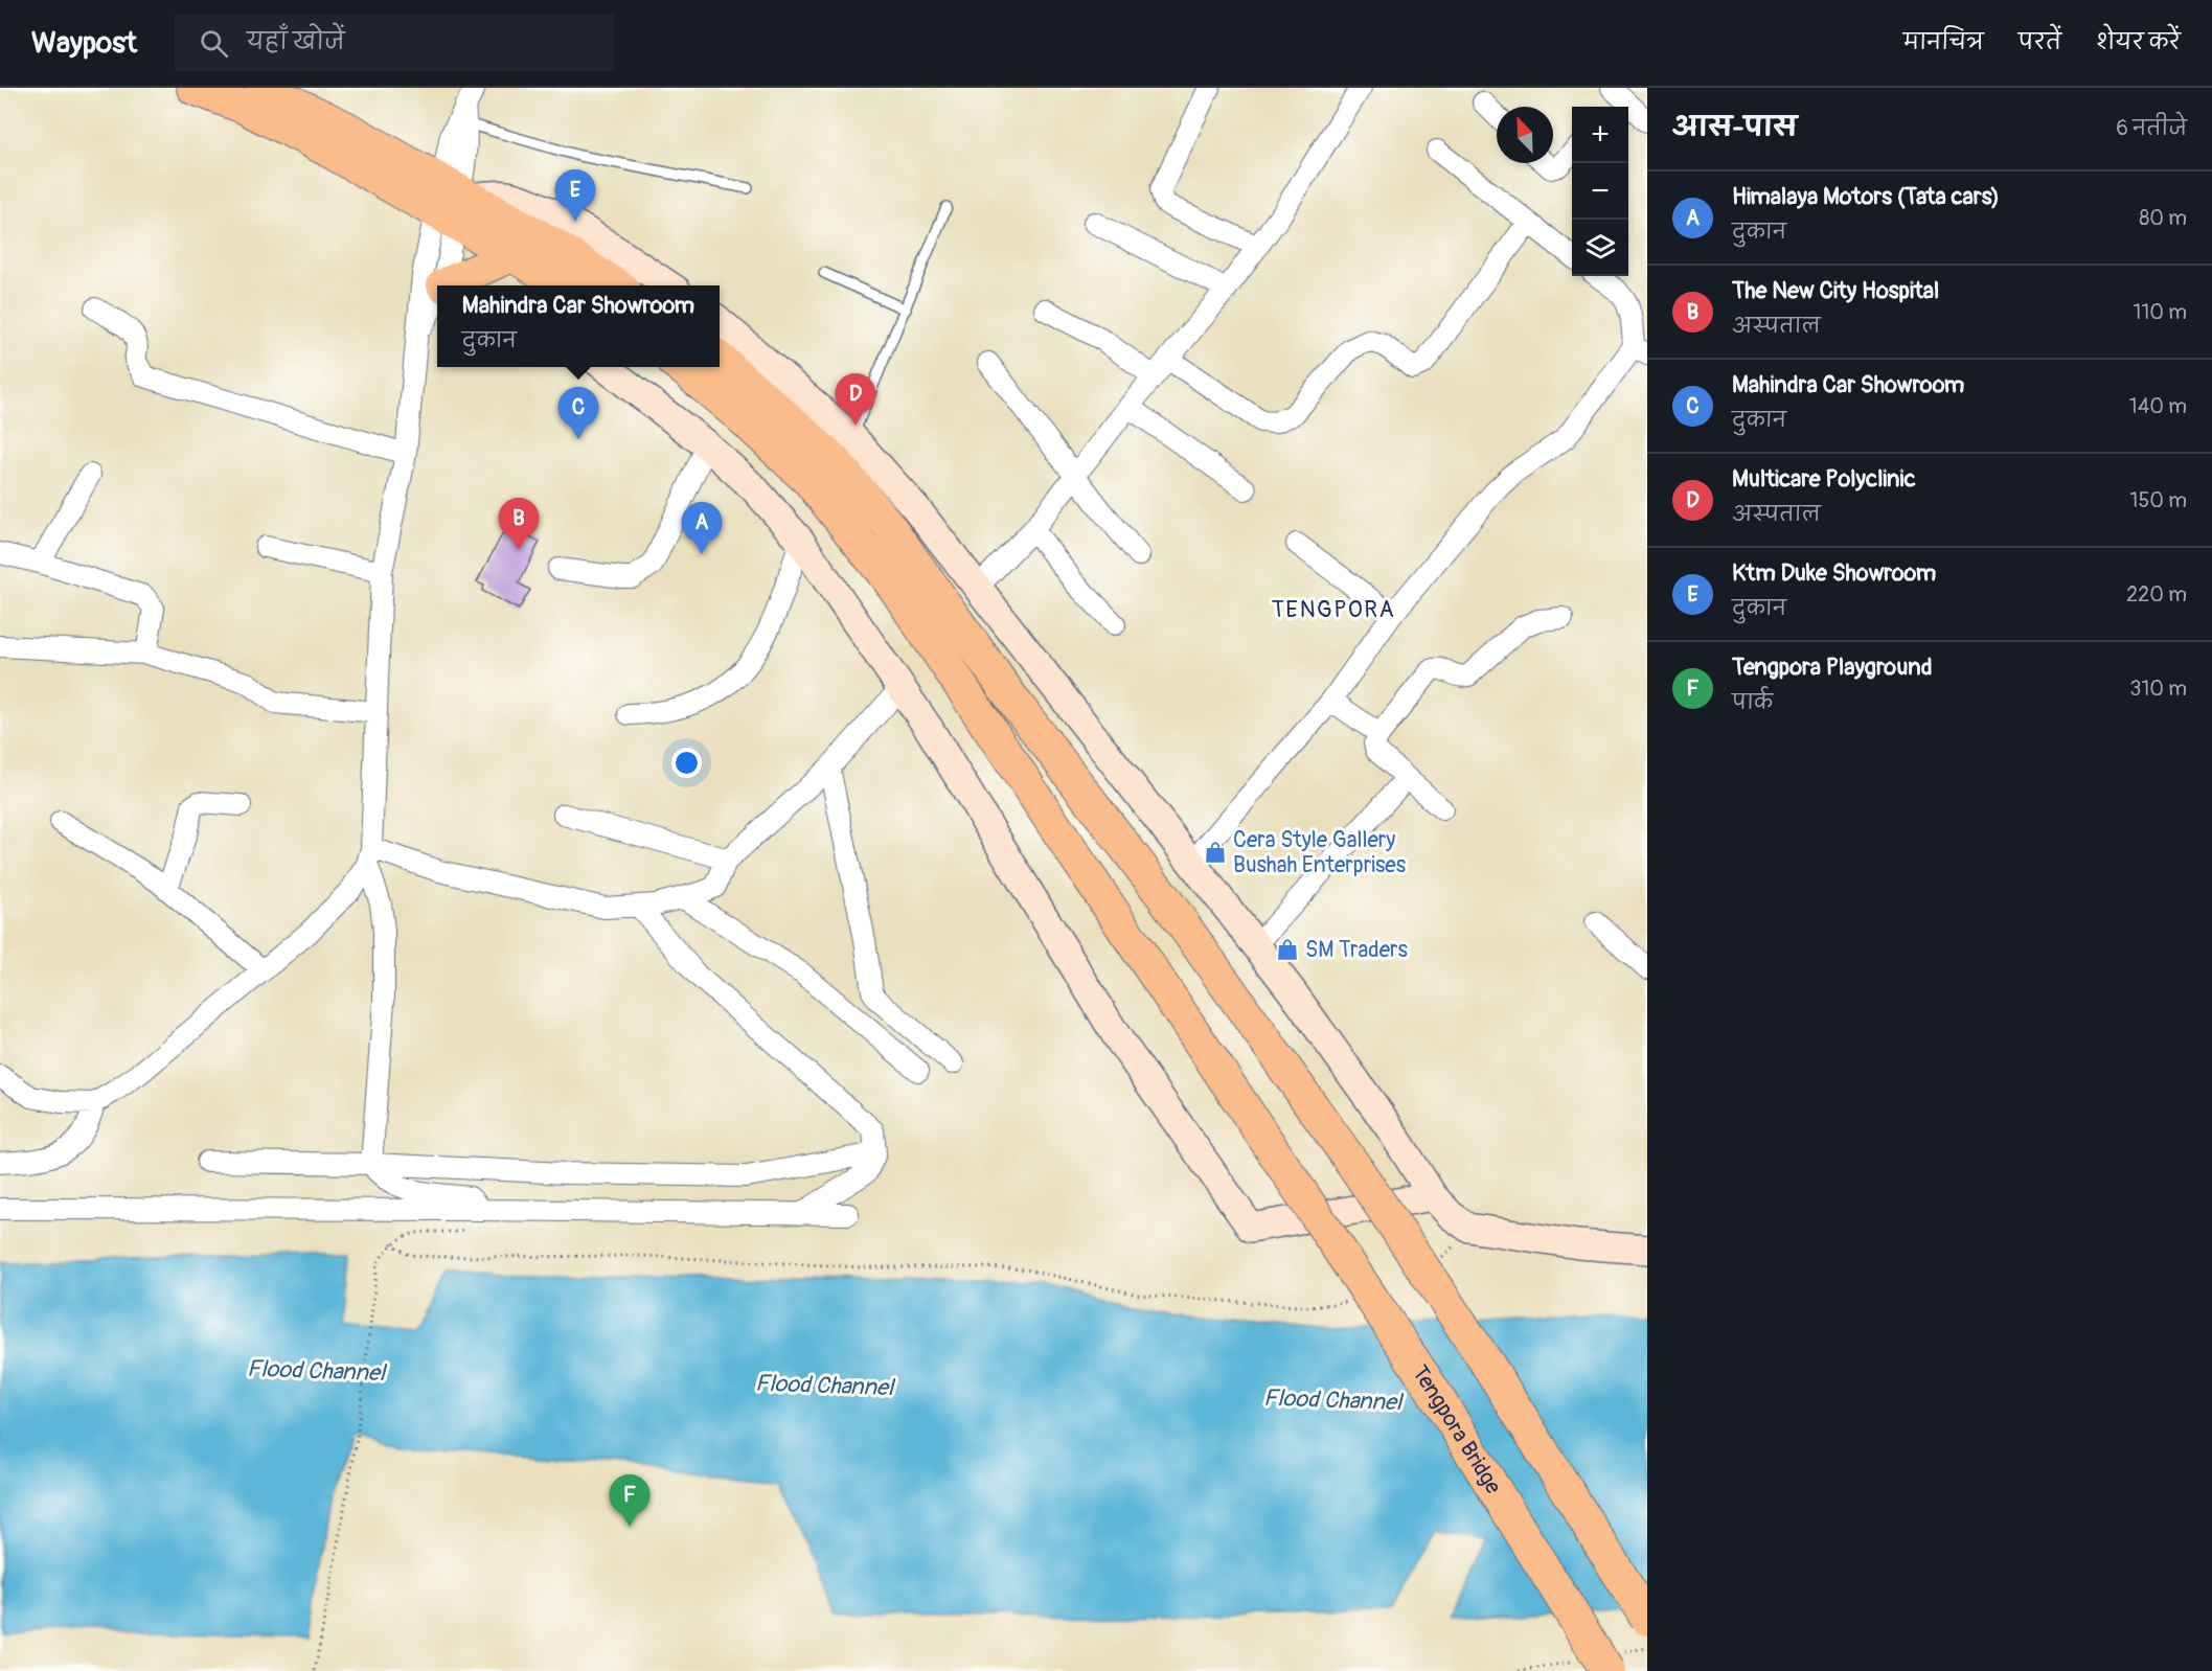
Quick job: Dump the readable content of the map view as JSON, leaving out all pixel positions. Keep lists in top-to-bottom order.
{
  "streets": {
    "highway": ["Tengpora Bridge"]
  },
  "districts": ["TENGPORA"],
  "water": ["Flood Channel"],
  "places": {
    "shop": ["Cera Style Gallery Bushah Enterprises", "SM Traders"]
  },
  "north": "top left",
  "page": {
    "header": "Waypost",
    "search": "यहाँ खोजें",
    "nav": ["मानचित्र", "परतें", "शेयर करें"],
    "heading": ["आस-पास", "6 नतीजे"],
    "map_buttons": ["+", "−"],
    "pins": [
      "E",
      "D",
      "C",
      "B",
      "A",
      "F"
    ],
    "list": [
      {
        "mark": "A",
        "name": "Himalaya Motors (Tata cars)",
        "note": "दुकान",
        "value": "80 m"
      },
      {
        "mark": "B",
        "name": "The New City Hospital",
        "note": "अस्पताल",
        "value": "110 m"
      },
      {
        "mark": "C",
        "name": "Mahindra Car Showroom",
        "note": "दुकान",
        "value": "140 m"
      },
      {
        "mark": "D",
        "name": "Multicare Polyclinic",
        "note": "अस्पताल",
        "value": "150 m"
      },
      {
        "mark": "E",
        "name": "Ktm Duke Showroom",
        "note": "दुकान",
        "value": "220 m"
      },
      {
        "mark": "F",
        "name": "Tengpora Playground",
        "note": "पार्क",
        "value": "310 m"
      }
    ],
    "popup": ["Mahindra Car Showroom", "दुकान"]
  }
}
